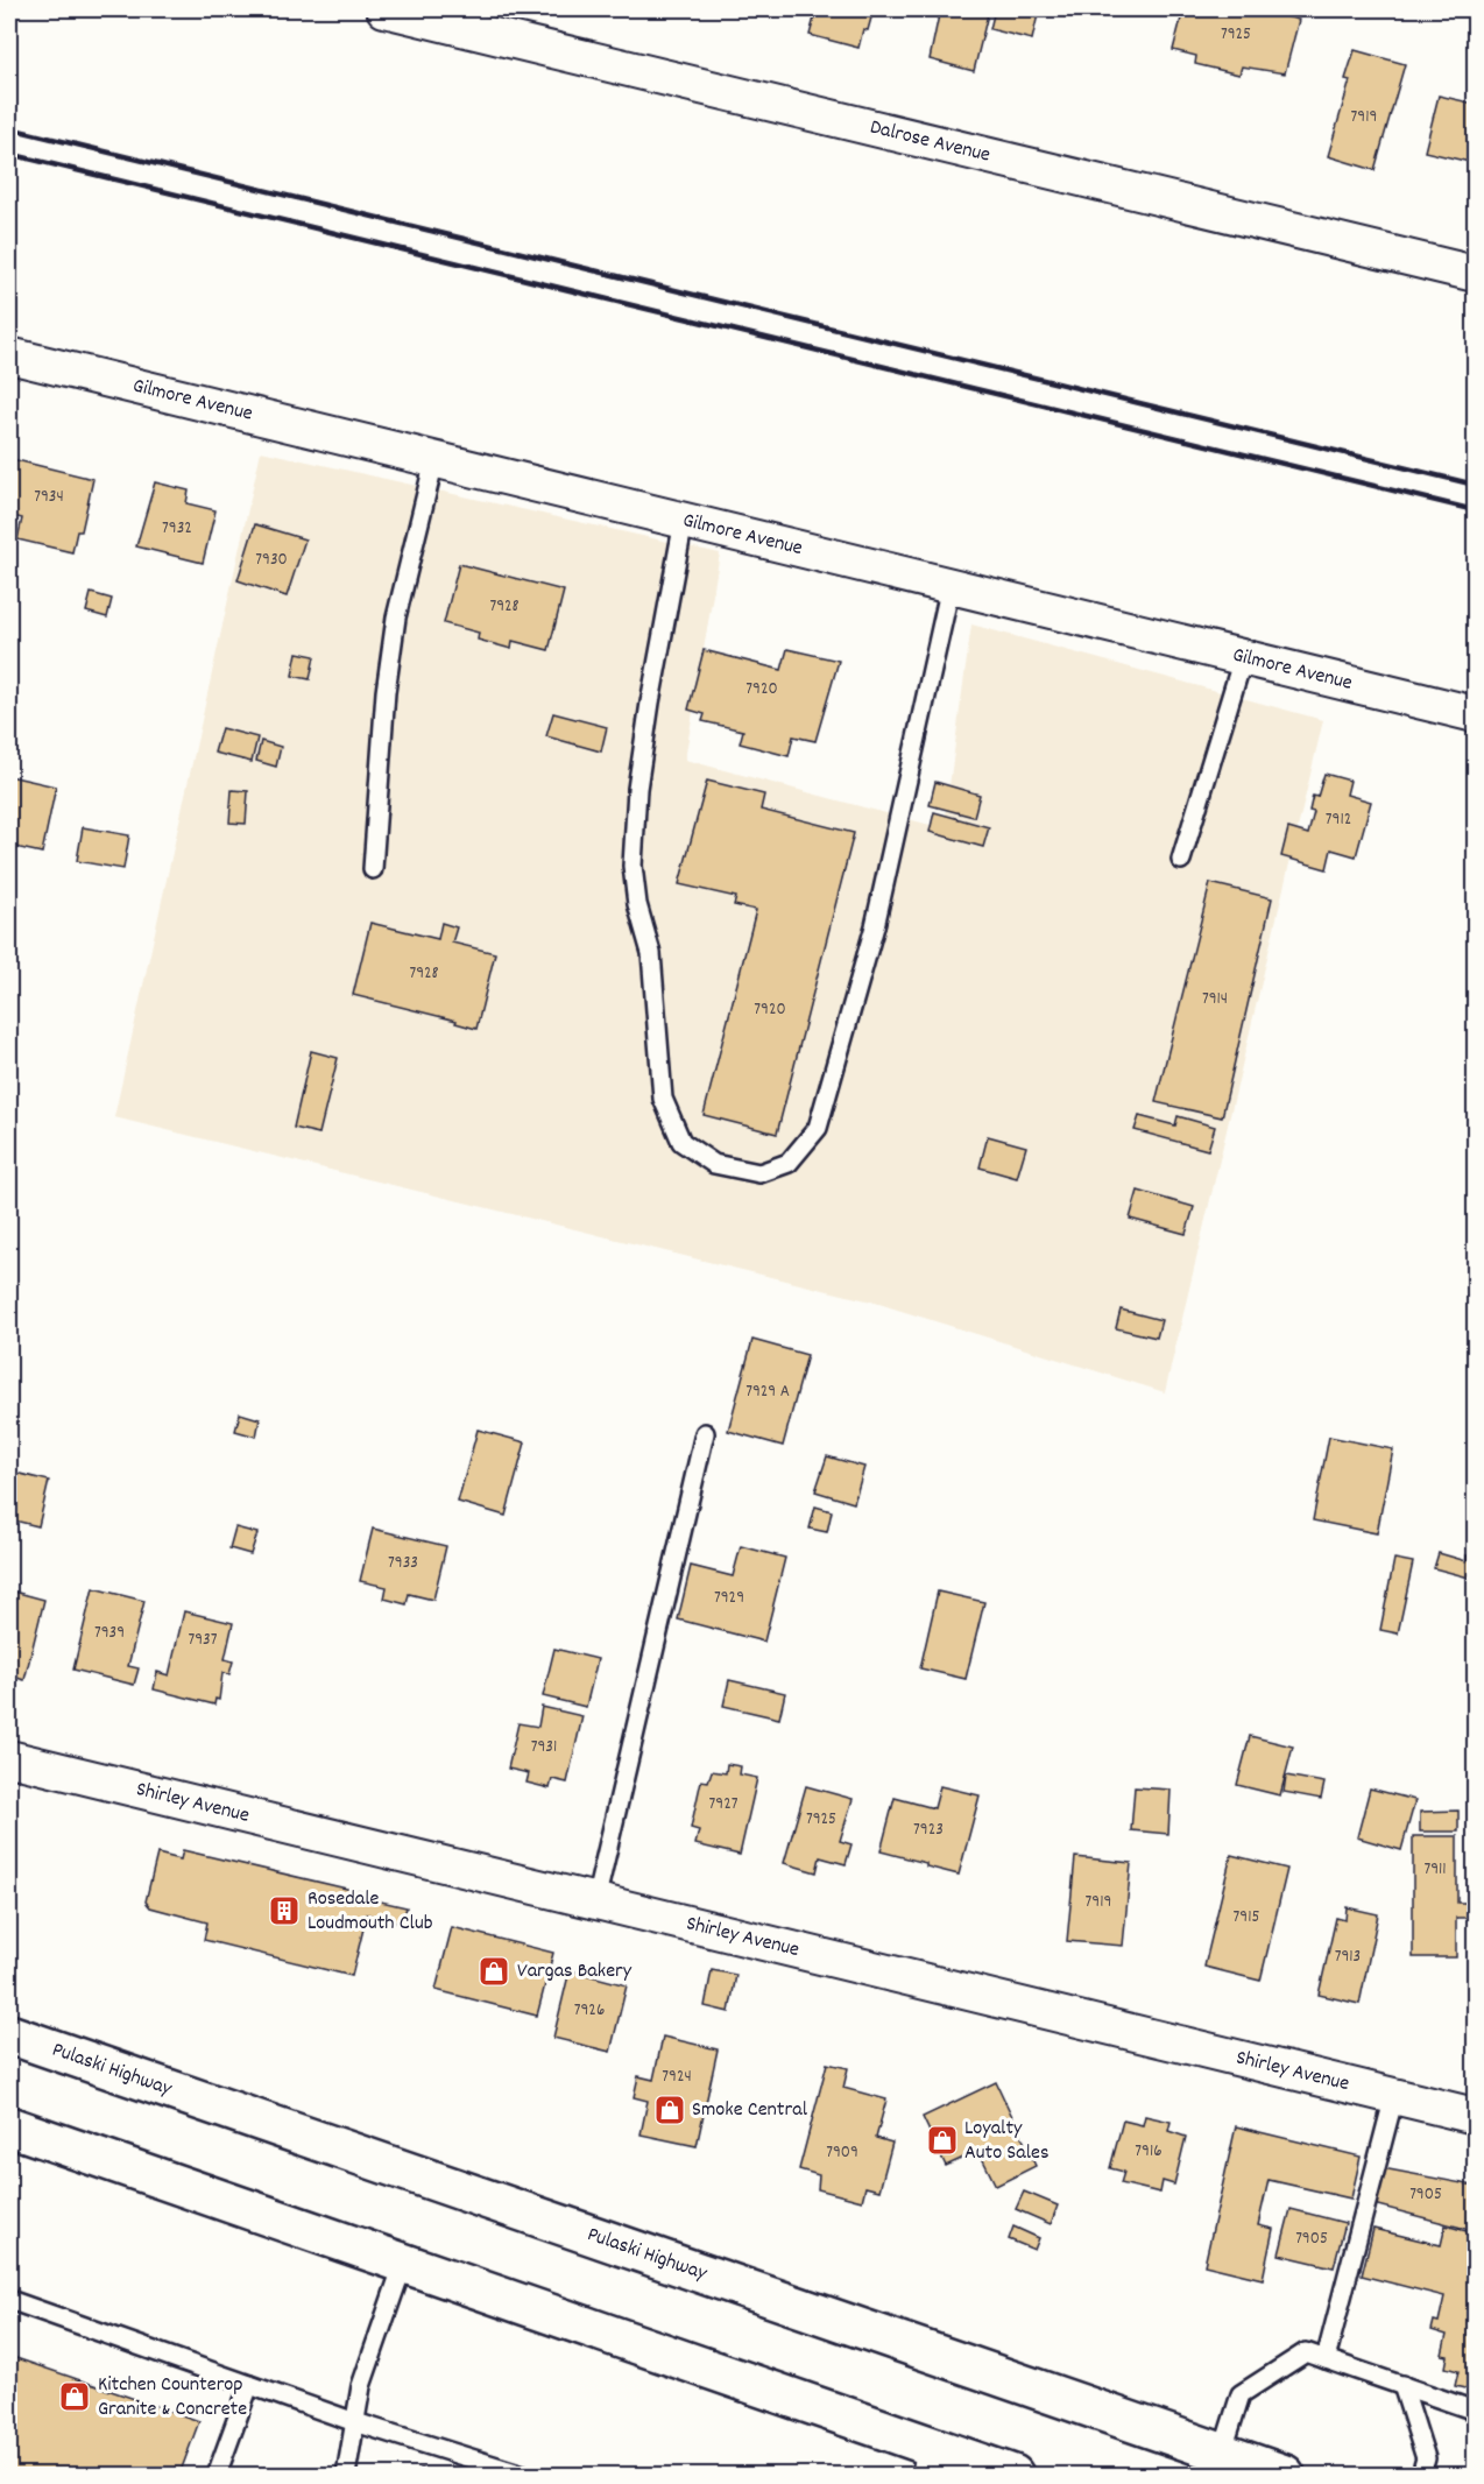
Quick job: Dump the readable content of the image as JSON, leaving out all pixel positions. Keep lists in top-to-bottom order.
{
  "streets": {
    "highway": ["Pulaski Highway"],
    "street": ["Dalrose Avenue", "Gilmore Avenue", "Shirley Avenue"]
  },
  "places": {
    "building": ["Rosedale Loudmouth Club"],
    "shop": [
      "Vargas Bakery",
      "Smoke Central",
      "Loyalty Auto Sales",
      "Kitchen Counterop Granite & Concrete"
    ]
  },
  "house_numbers": [
    "7925",
    "7919",
    "7934",
    "7932",
    "7930",
    "7928",
    "7920",
    "7912",
    "7928",
    "7914",
    "7920",
    "7929 A",
    "7933",
    "7929",
    "7939",
    "7937",
    "7931",
    "7927",
    "7925",
    "7923",
    "7911",
    "7919",
    "7915",
    "7913",
    "7926",
    "7924",
    "7916",
    "7909",
    "7905",
    "7905"
  ]
}
